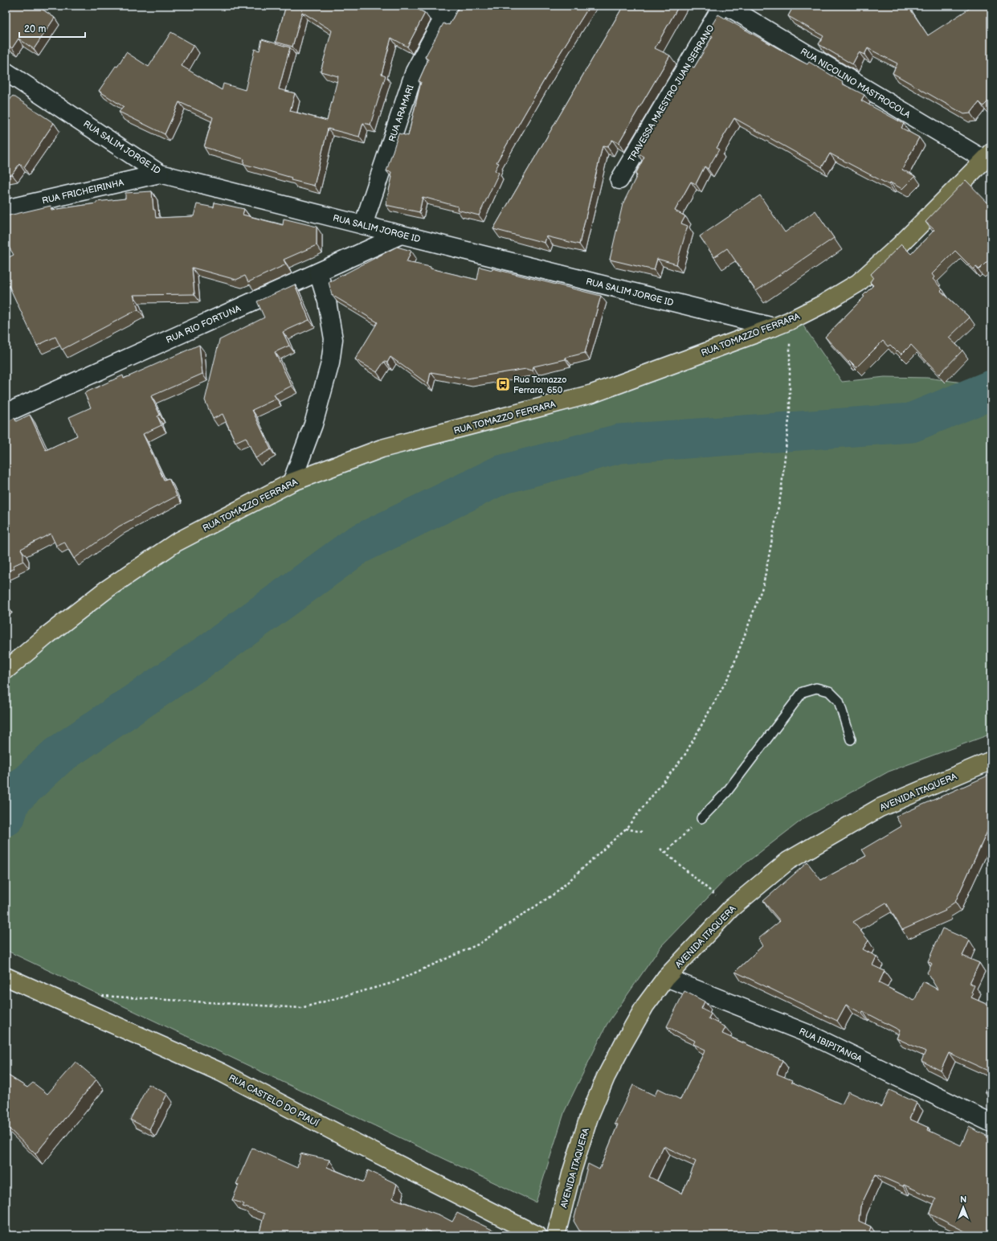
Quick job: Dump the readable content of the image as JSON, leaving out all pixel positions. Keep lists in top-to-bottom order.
{
  "streets": {
    "main road": ["RUA TOMAZZO FERRARA", "AVENIDA ITAQUERA", "RUA CASTELO DO PIAUÍ"],
    "street": [
      "RUA NICOLINO MASTROCOLA",
      "TRAVESSA MAESTRO JUAN SERRANO",
      "RUA ARAMARI",
      "RUA SALIM JORGE ID",
      "RUA FRICHEIRINHA",
      "RUA RIO FORTUNA",
      "RUA IBIPITANGA"
    ]
  },
  "crossings": [
    ["RUA NICOLINO MASTROCOLA", "RUA TOMAZZO FERRARA"],
    ["RUA ARAMARI", "RUA SALIM JORGE ID"],
    ["RUA SALIM JORGE ID", "RUA FRICHEIRINHA"],
    ["RUA SALIM JORGE ID", "RUA RIO FORTUNA"],
    ["RUA SALIM JORGE ID", "RUA TOMAZZO FERRARA"],
    ["AVENIDA ITAQUERA", "RUA IBIPITANGA"]
  ],
  "places": {
    "bus stop": ["Rua Tomazzo Ferrara, 650"]
  },
  "scale_bar": "20 m",
  "north": "top"
}
